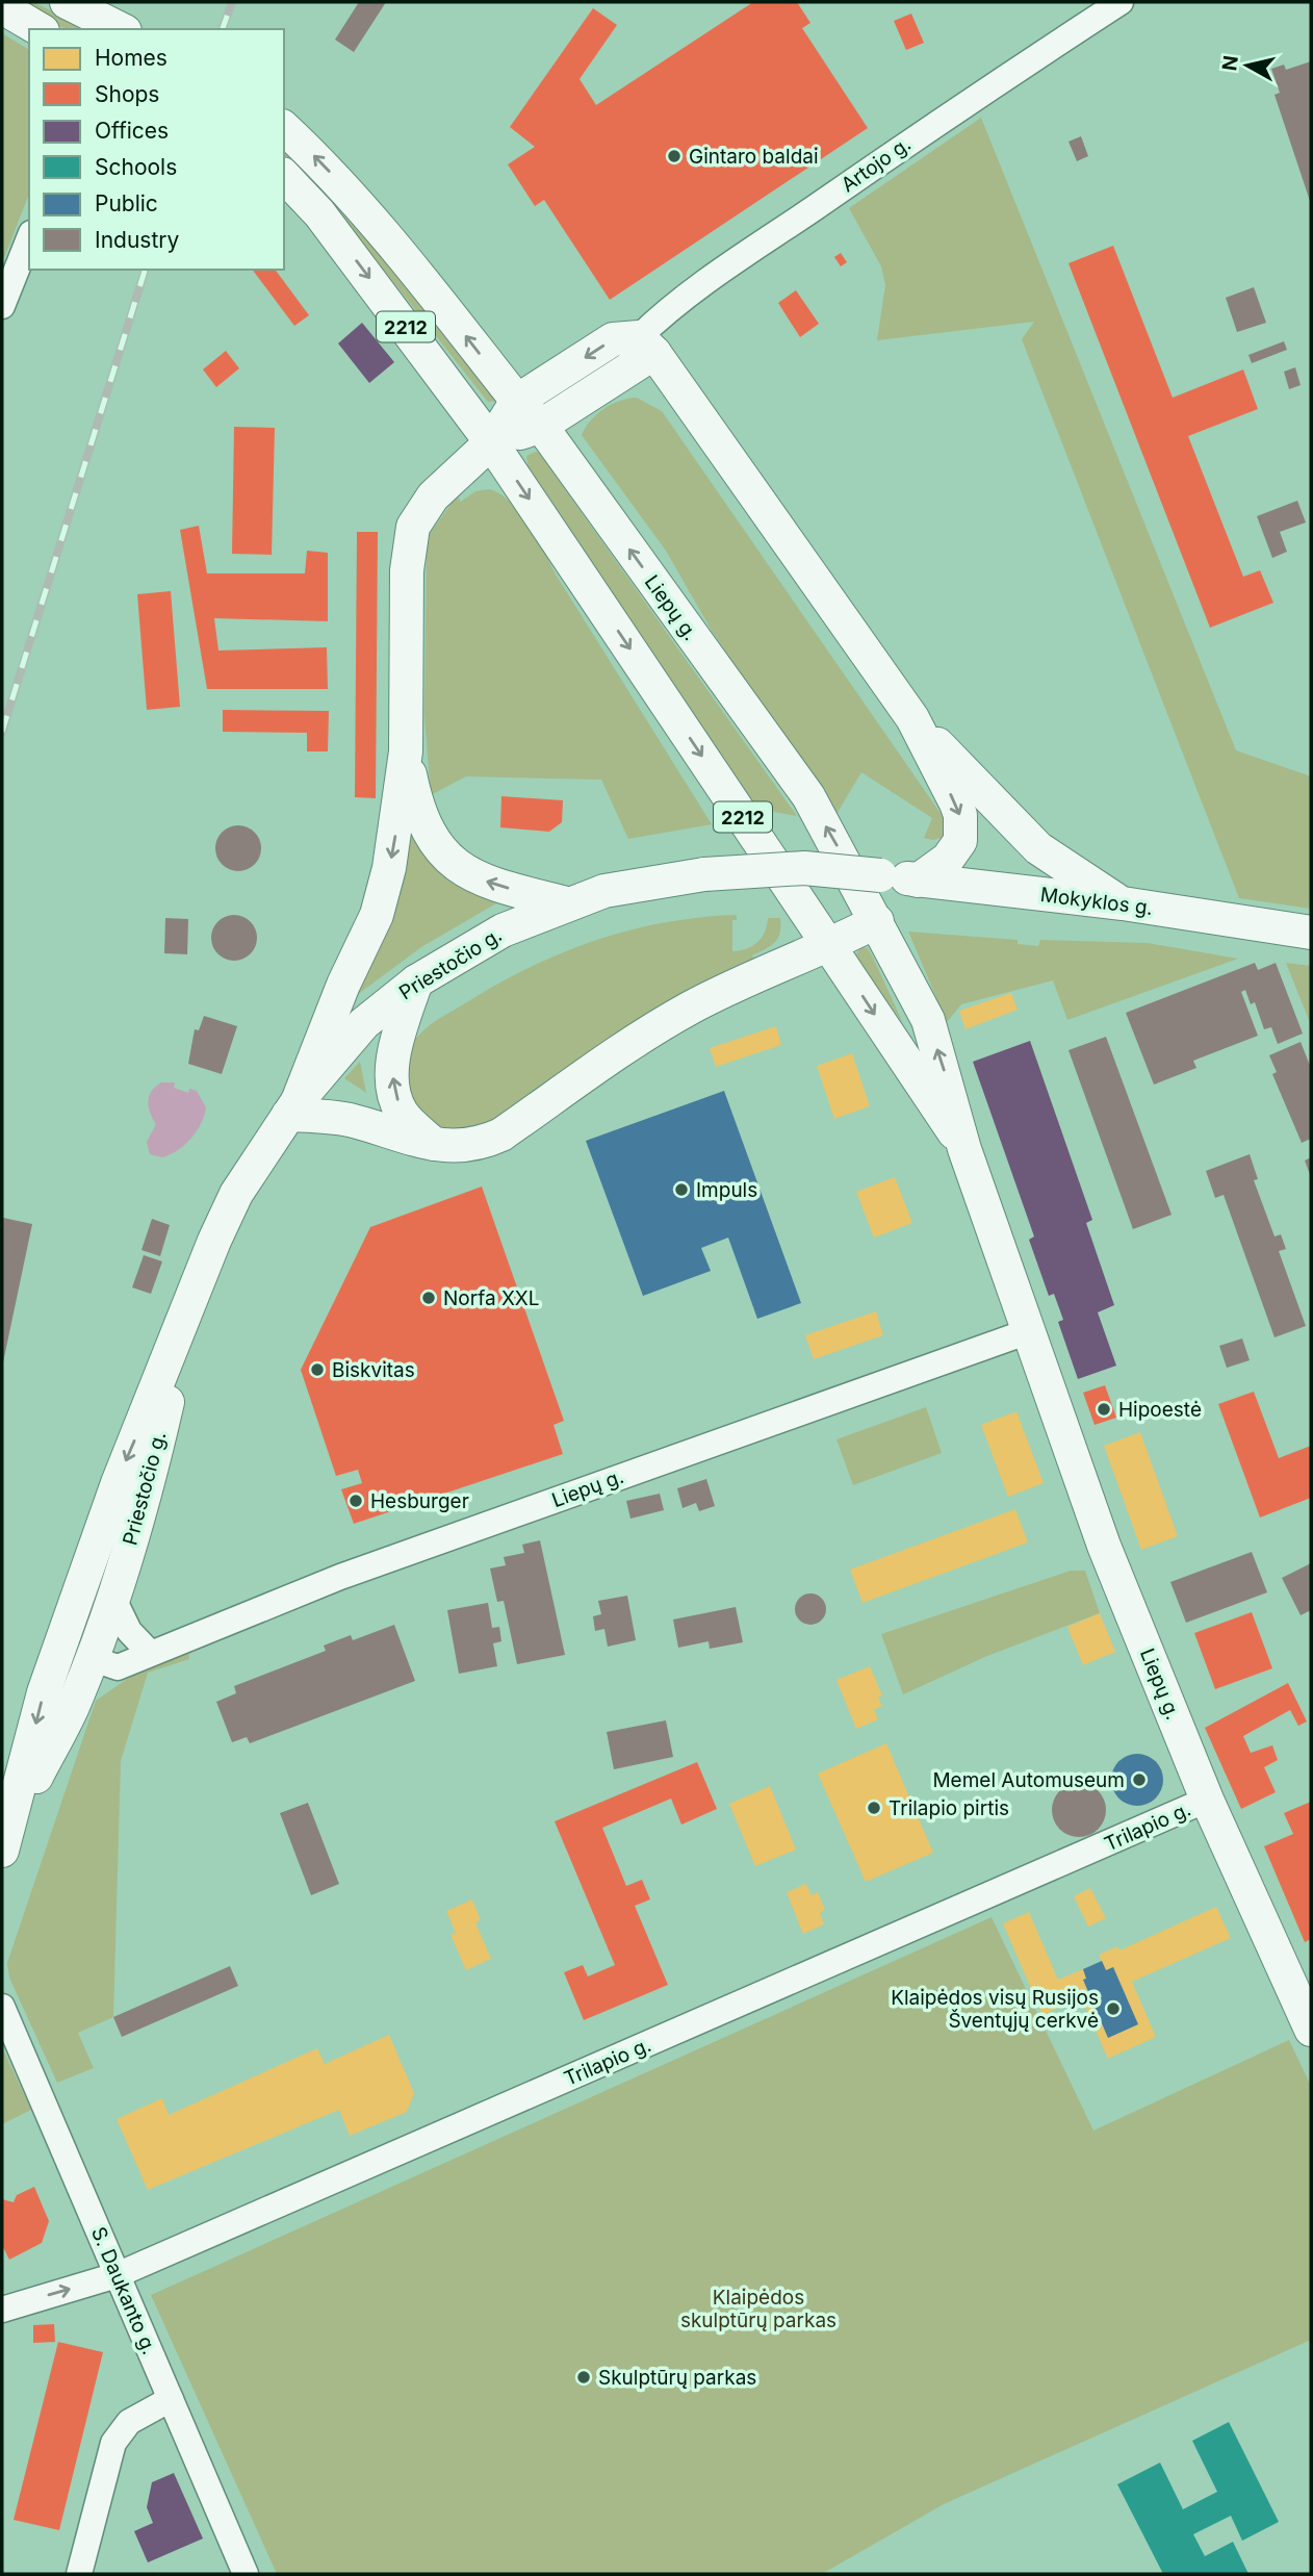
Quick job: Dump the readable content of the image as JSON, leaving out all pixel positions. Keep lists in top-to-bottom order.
{
  "streets": {
    "main road": [
      "2212",
      "Liepų g.",
      "Mokyklos g.",
      "Priestočio g."
    ],
    "street": ["Artojo g.", "Trilapio g.", "S. Daukanto g."]
  },
  "crossings": [
    ["Liepų g.", "Priestočio g."],
    ["Liepų g.", "Trilapio g."],
    ["Mokyklos g.", "Priestočio g."],
    ["Trilapio g.", "S. Daukanto g."]
  ],
  "parks": ["Klaipėdos skulptūrų parkas"],
  "places": [
    "Gintaro baldai",
    "Impuls",
    "Norfa XXL",
    "Biskvitas",
    "Hipoestė",
    "Hesburger",
    "Memel Automuseum",
    "Trilapio pirtis",
    "Klaipėdos visų Rusijos Šventųjų cerkvė",
    "Skulptūrų parkas"
  ],
  "legend": [
    "Homes",
    "Shops",
    "Offices",
    "Schools",
    "Public",
    "Industry"
  ],
  "north": "left"
}
